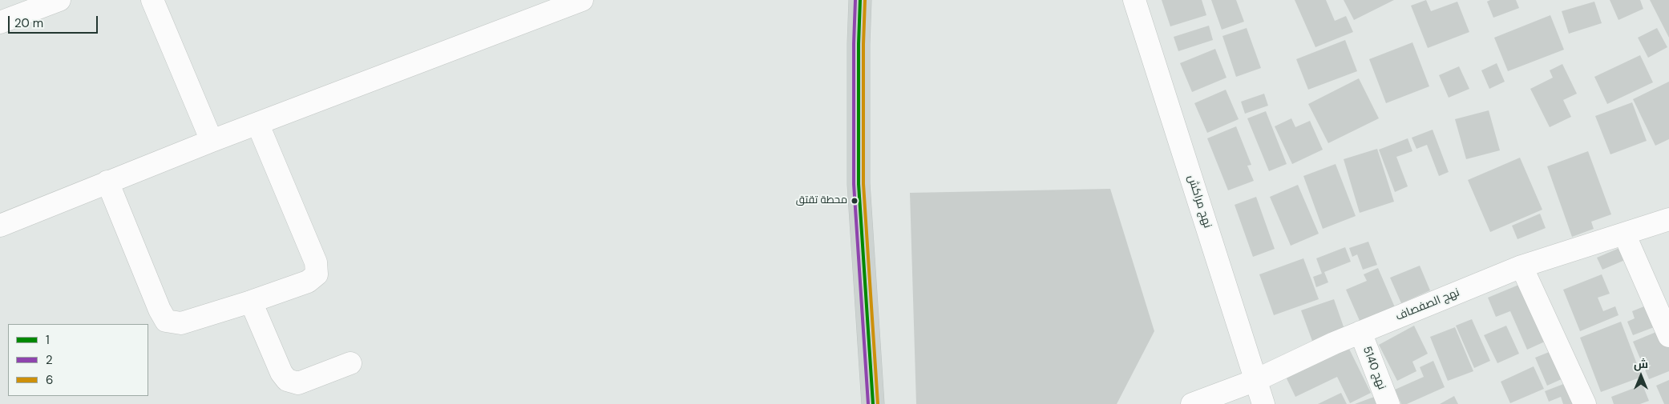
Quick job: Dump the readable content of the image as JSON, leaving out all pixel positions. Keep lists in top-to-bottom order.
{
  "streets": {
    "street": ["نهج مراكش", "نهج الصفصاف", "نهج 5140"]
  },
  "crossings": [
    ["نهج مراكش", "نهج الصفصاف"],
    ["نهج الصفصاف", "نهج 5140"]
  ],
  "places": ["محطة تقتق"],
  "lines": ["transit line 1", "transit line 2", "transit line 6"],
  "legend": ["1", "2", "6"],
  "scale_bar": "20 m",
  "north": "top"
}
